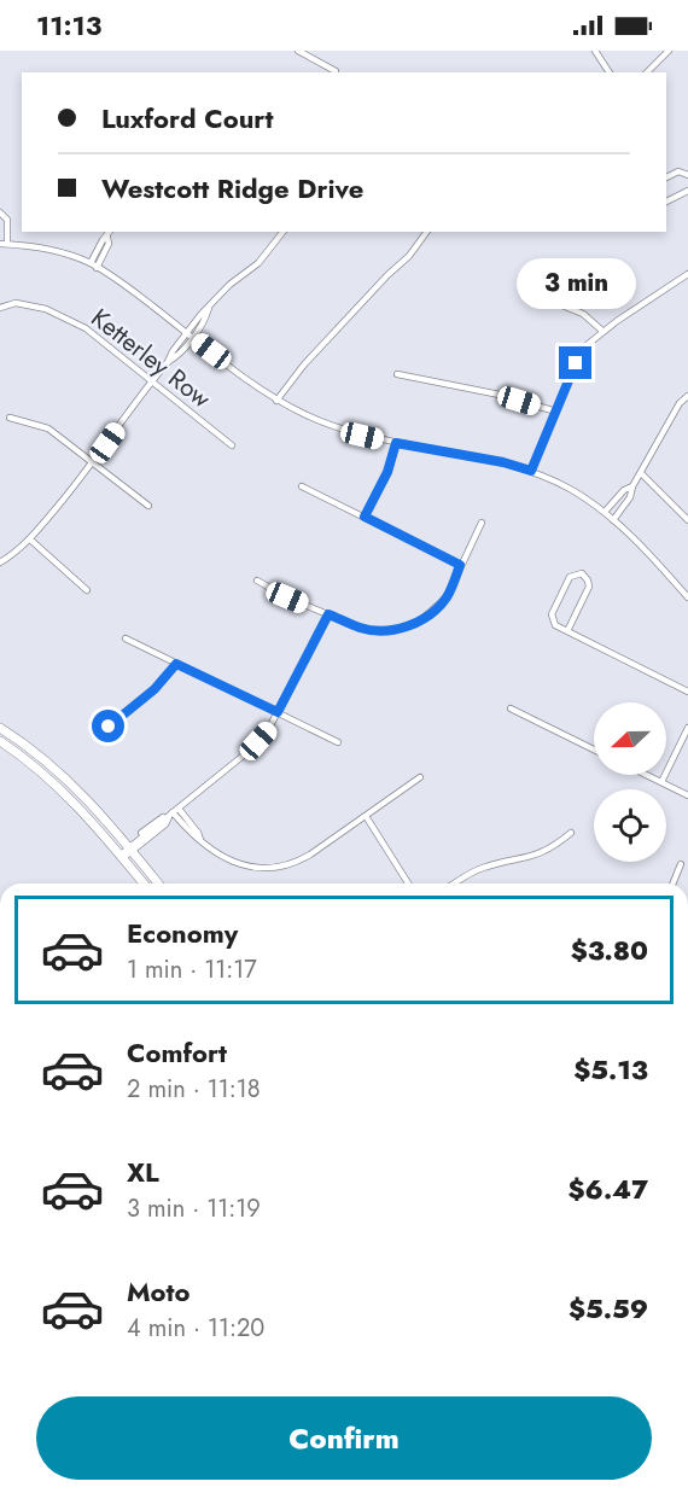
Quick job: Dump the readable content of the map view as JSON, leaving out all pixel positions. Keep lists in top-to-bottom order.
{
  "streets": {
    "street": ["Ketterley Row"]
  },
  "north": "left",
  "page": {
    "status": "11:13",
    "banner": ["Luxford Court", "Westcott Ridge Drive"],
    "bubble": "3 min",
    "list": [
      {
        "name": "Economy",
        "note": "1 min · 11:17",
        "value": "$3.80"
      },
      {
        "name": "Comfort",
        "note": "2 min · 11:18",
        "value": "$5.13"
      },
      {
        "name": "XL",
        "note": "3 min · 11:19",
        "value": "$6.47"
      },
      {
        "name": "Moto",
        "note": "4 min · 11:20",
        "value": "$5.59"
      }
    ],
    "buttons": "Confirm"
  }
}
